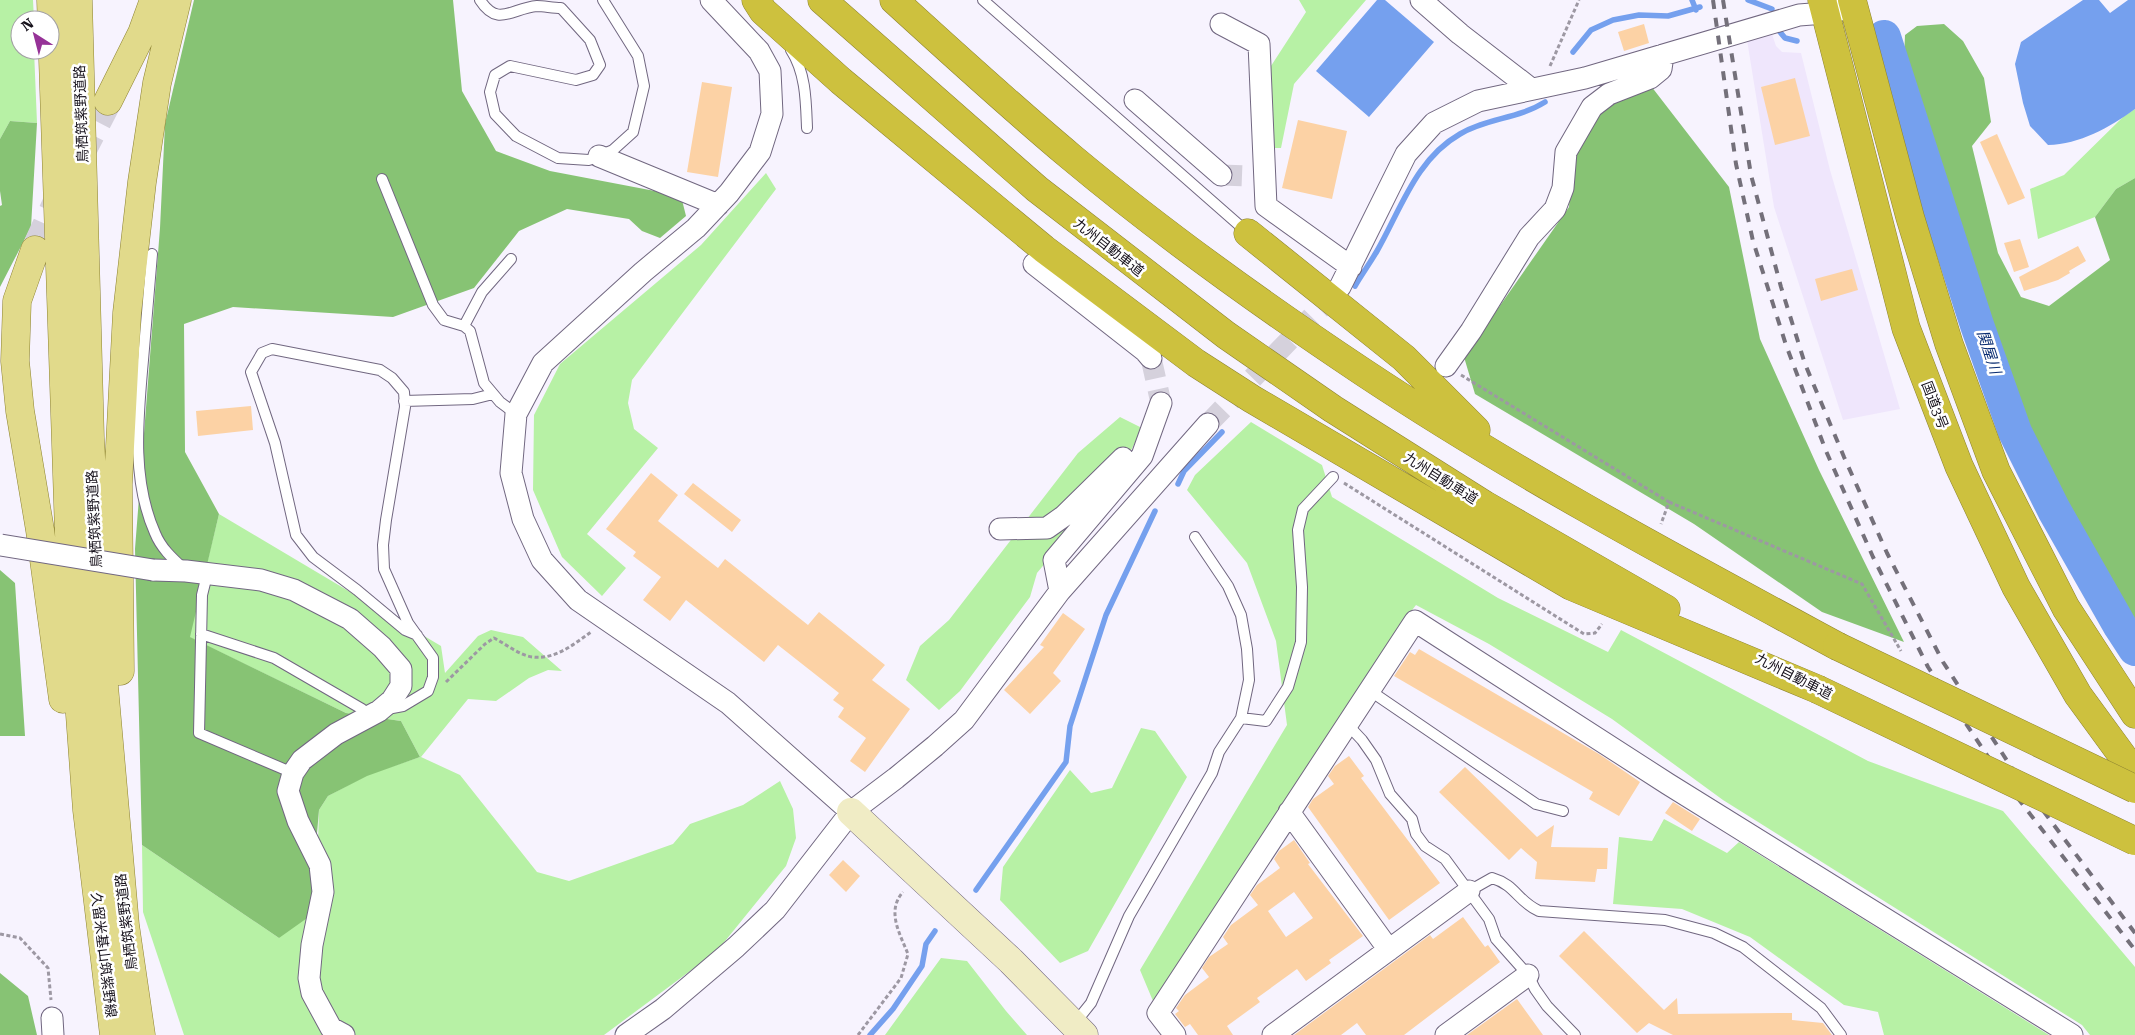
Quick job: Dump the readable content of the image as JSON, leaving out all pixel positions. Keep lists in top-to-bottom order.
{
  "streets": {
    "highway": ["九州自動車道", "国道3号"],
    "main road": ["鳥栖筑紫野道路", "久留米基山筑紫野線"]
  },
  "crossings": [
    ["鳥栖筑紫野道路", "久留米基山筑紫野線"]
  ],
  "water": ["関屋川"],
  "north": "top left"
}
